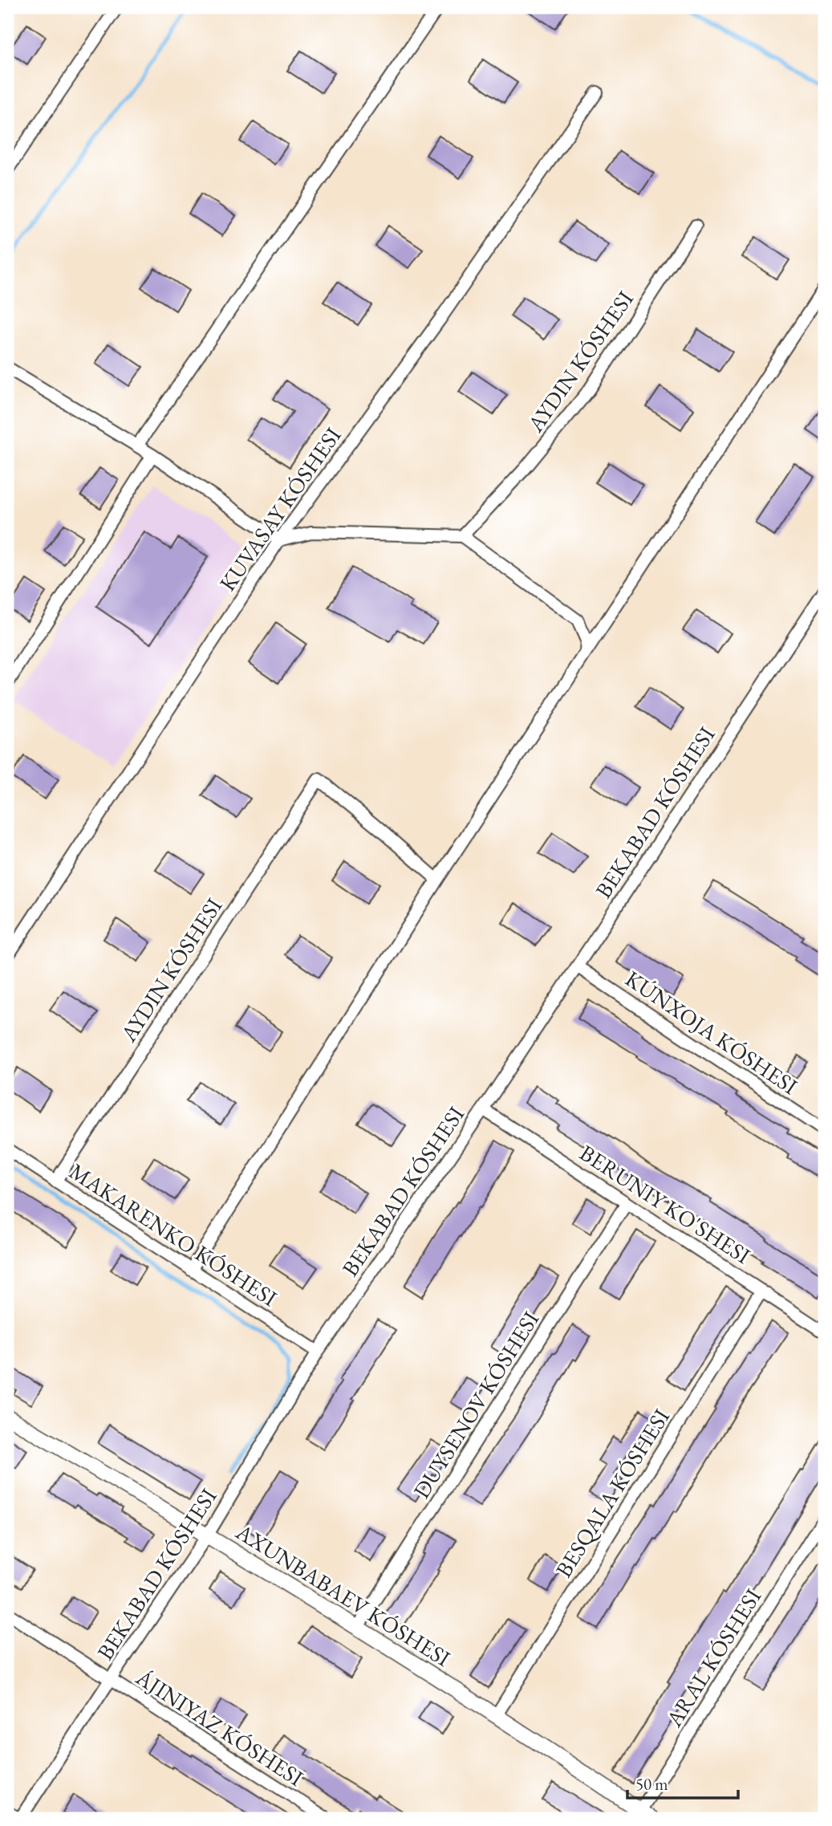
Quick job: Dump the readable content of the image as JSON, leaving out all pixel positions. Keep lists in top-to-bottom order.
{
  "streets": {
    "street": [
      "KUVASAY KÓSHESI",
      "BEKABAD KÓSHESI",
      "KÚNXOJA KÓSHESI",
      "BERUNIY KO'SHESI",
      "MAKARENKO KÓSHESI",
      "DUYSENOV KÓSHESI",
      "BESQALA KÓSHESI",
      "AXUNBABAEV KÓSHESI",
      "ARAL KÓSHESI",
      "ÁJINIYAZ KÓSHESI"
    ]
  },
  "crossings": [
    ["BEKABAD KÓSHESI", "KÚNXOJA KÓSHESI"],
    ["BEKABAD KÓSHESI", "BERUNIY KO'SHESI"],
    ["BEKABAD KÓSHESI", "MAKARENKO KÓSHESI"],
    ["BEKABAD KÓSHESI", "AXUNBABAEV KÓSHESI"],
    ["BEKABAD KÓSHESI", "ÁJINIYAZ KÓSHESI"],
    ["BERUNIY KO'SHESI", "DUYSENOV KÓSHESI"],
    ["BERUNIY KO'SHESI", "BESQALA KÓSHESI"],
    ["DUYSENOV KÓSHESI", "AXUNBABAEV KÓSHESI"],
    ["BESQALA KÓSHESI", "AXUNBABAEV KÓSHESI"],
    ["AXUNBABAEV KÓSHESI", "ARAL KÓSHESI"]
  ],
  "scale_bar": "50 m"
}
